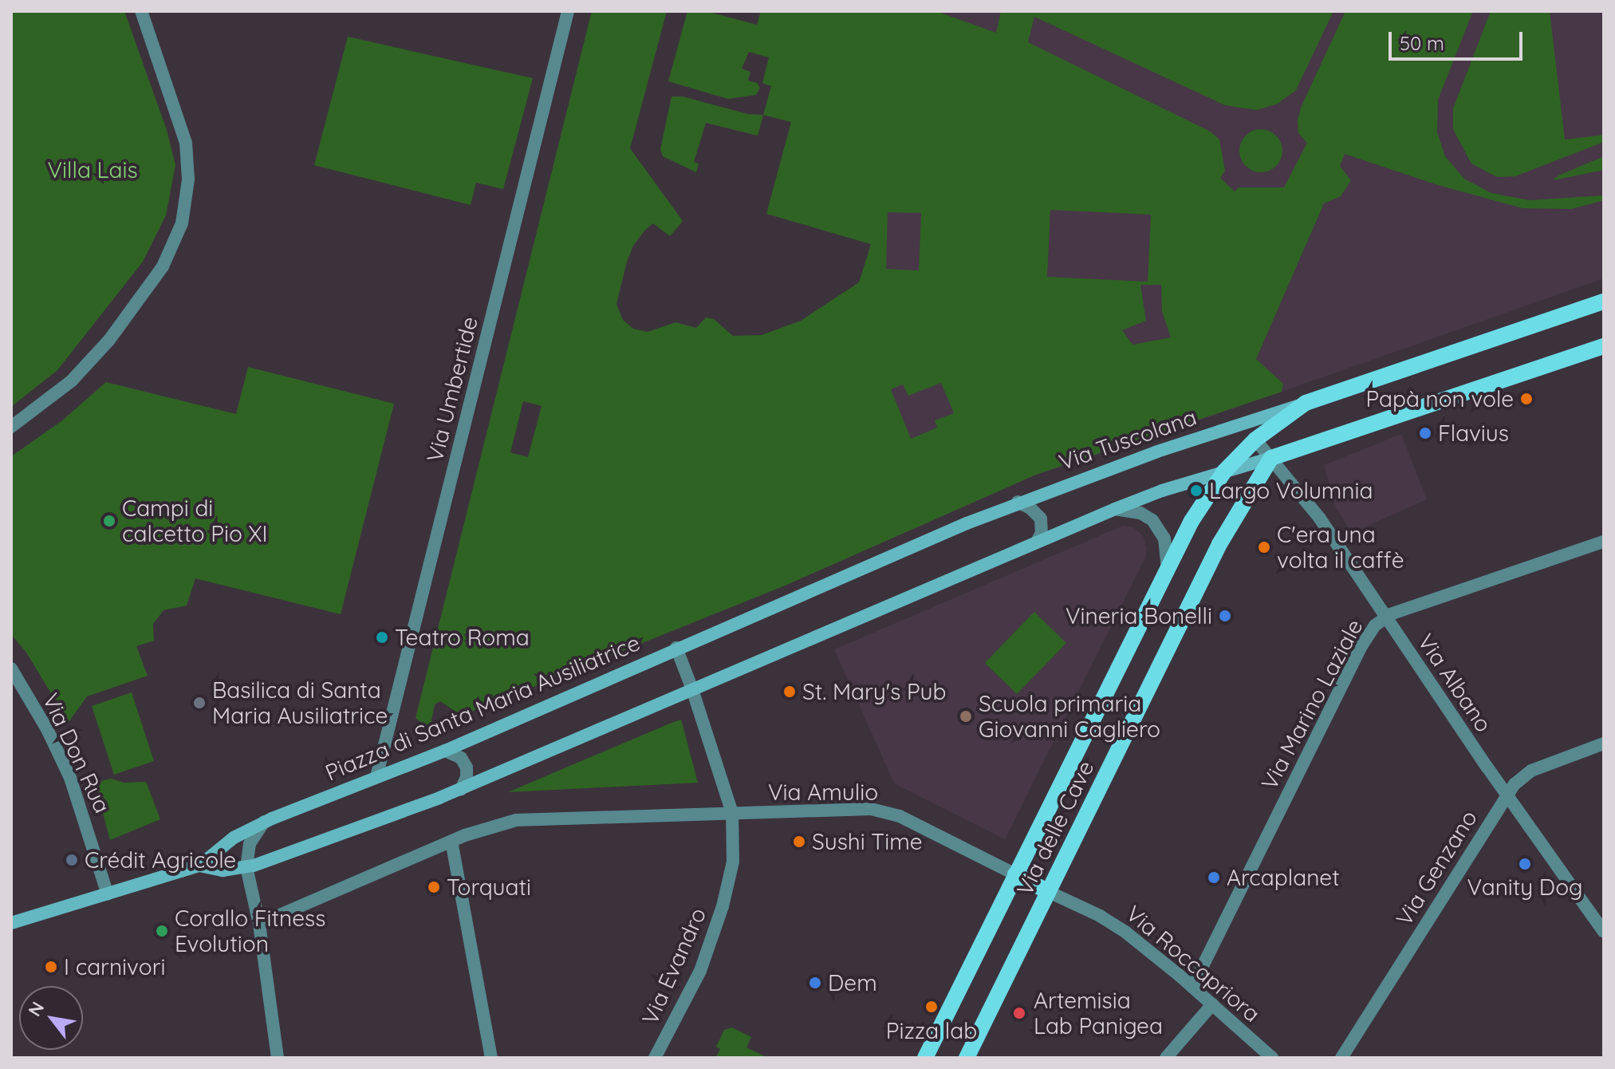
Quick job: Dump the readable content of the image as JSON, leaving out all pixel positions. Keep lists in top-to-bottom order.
{
  "streets": {
    "main road": ["Via Tuscolana", "Piazza di Santa Maria Ausiliatrice", "Via delle Cave"],
    "street": [
      "Via Umbertide",
      "Via Albano",
      "Via Marino Laziale",
      "Via Don Rua",
      "Via Amulio",
      "Via Genzano",
      "Via Roccapriora",
      "Via Evandro"
    ]
  },
  "crossings": [
    ["Via Umbertide", "Piazza di Santa Maria Ausiliatrice"],
    ["Via Tuscolana", "Piazza di Santa Maria Ausiliatrice"],
    ["Via Albano", "Via Marino Laziale"],
    ["Via Albano", "Via delle Cave"],
    ["Via Albano", "Via Genzano"],
    ["Via Marino Laziale", "Via Roccapriora"],
    ["Piazza di Santa Maria Ausiliatrice", "Via Amulio"],
    ["Piazza di Santa Maria Ausiliatrice", "Via Evandro"],
    ["Via Amulio", "Via delle Cave"],
    ["Via Amulio", "Via Evandro"],
    ["Via delle Cave", "Via Roccapriora"]
  ],
  "parks": ["Villa Lais"],
  "places": [
    "Papà non vole",
    "Flavius",
    "Largo Volumnia",
    "Campi di calcetto Pio XI",
    "C'era una volta il caffè",
    "Vineria Bonelli",
    "Teatro Roma",
    "St. Mary's Pub",
    "Basilica di Santa Maria Ausiliatrice",
    "Scuola primaria Giovanni Cagliero",
    "Sushi Time",
    "Crédit Agricole",
    "Vanity Dog",
    "Arcaplanet",
    "Torquati",
    "Corallo Fitness Evolution",
    "I carnivori",
    "Dem",
    "Pizza lab",
    "Artemisia Lab Panigea"
  ],
  "scale_bar": "50 m",
  "north": "top left"
}
